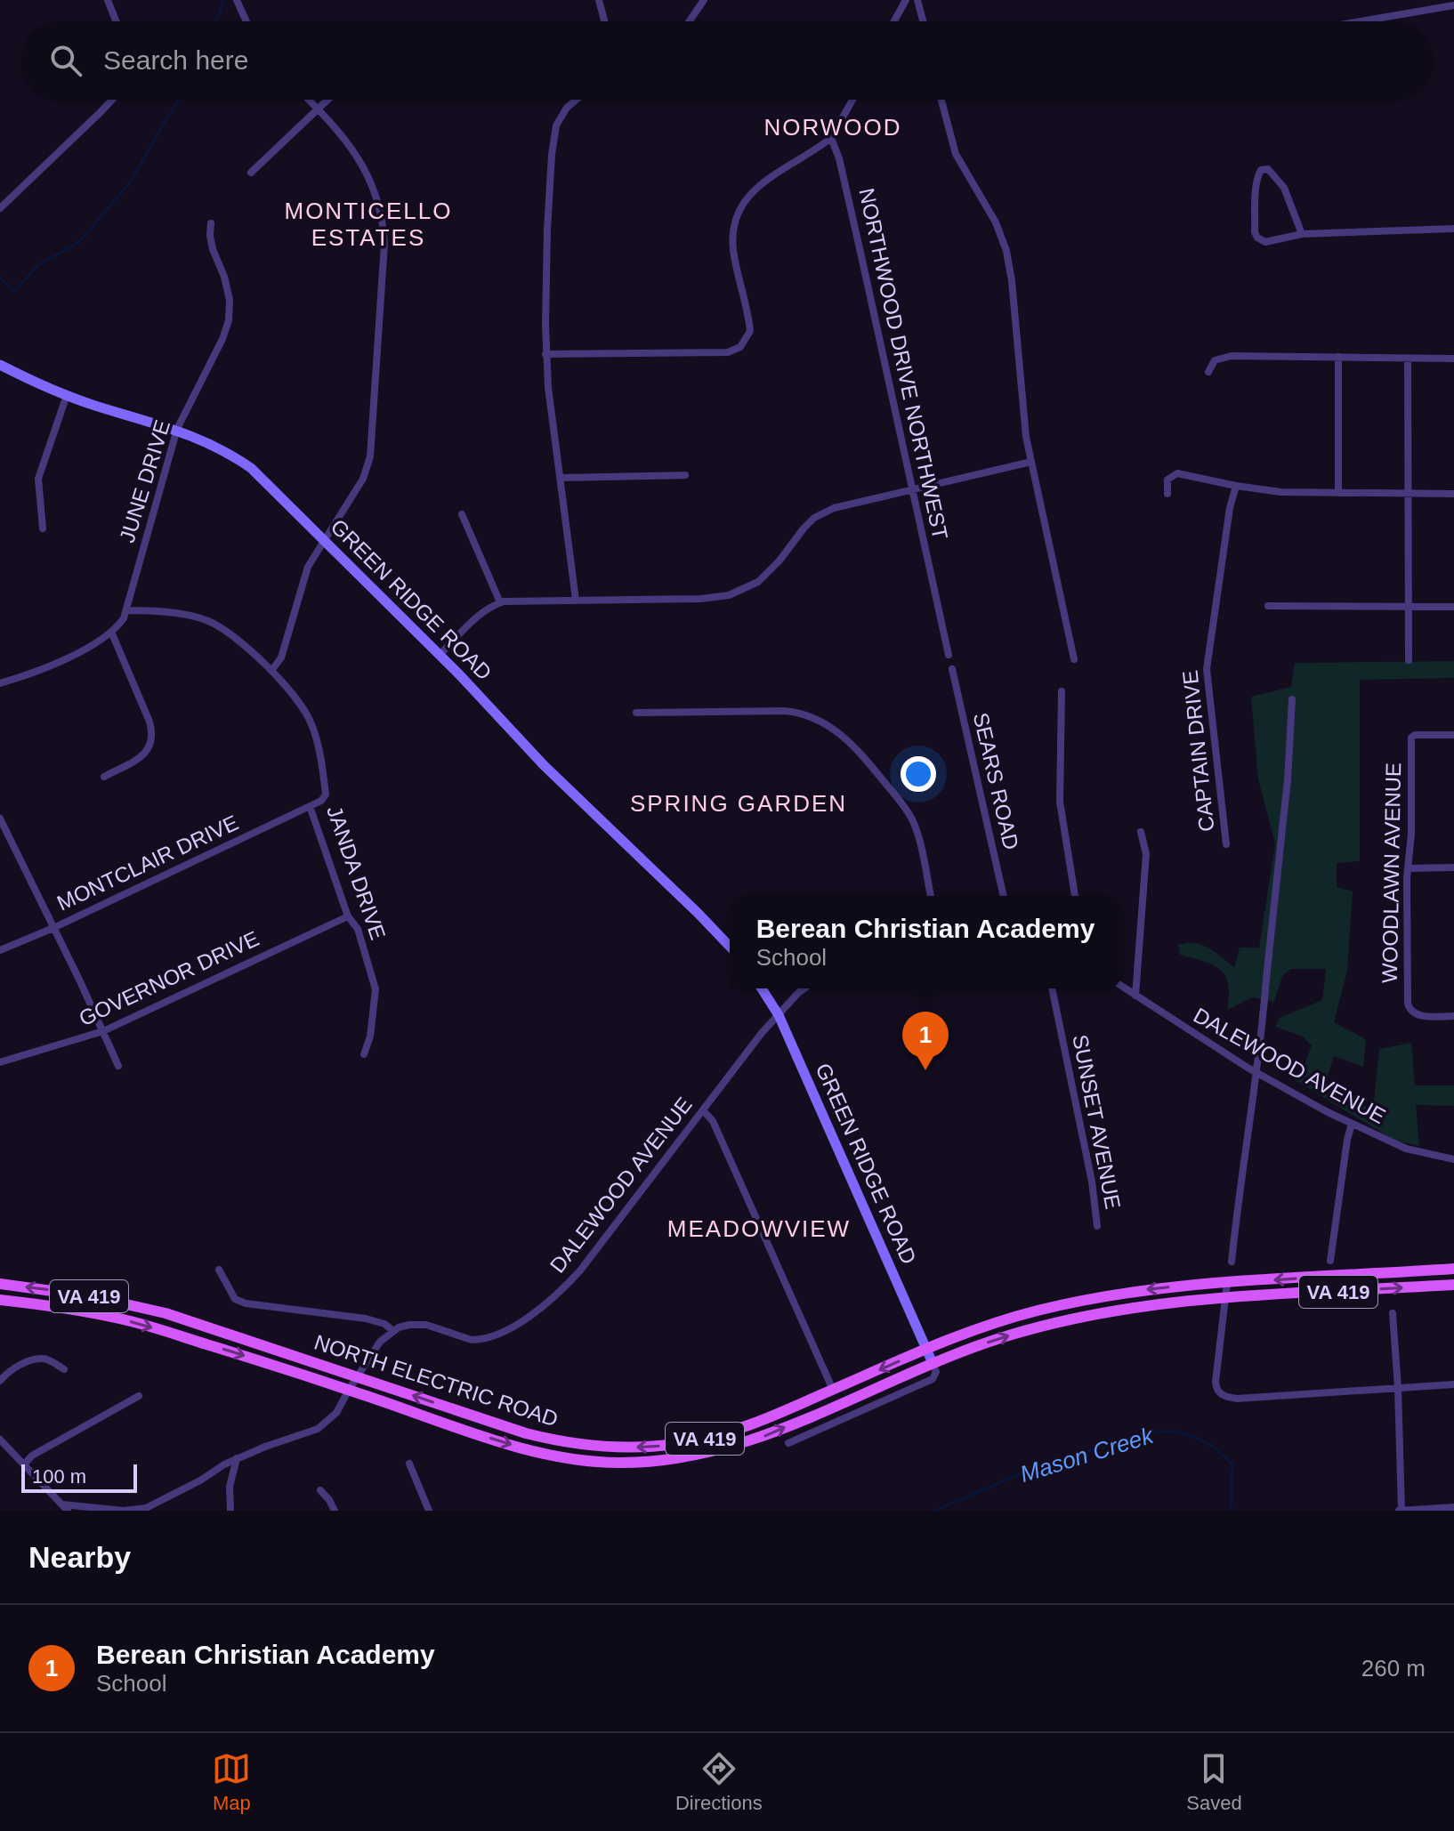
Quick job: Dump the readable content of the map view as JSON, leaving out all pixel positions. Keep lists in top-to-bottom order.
{
  "streets": {
    "main road": ["VA 419", "NORTH ELECTRIC ROAD"],
    "street": [
      "NORTHWOOD DRIVE NORTHWEST",
      "JUNE DRIVE",
      "GREEN RIDGE ROAD",
      "CAPTAIN DRIVE",
      "SEARS ROAD",
      "MONTCLAIR DRIVE",
      "JANDA DRIVE",
      "WOODLAWN AVENUE",
      "GOVERNOR DRIVE",
      "DALEWOOD AVENUE",
      "SUNSET AVENUE"
    ]
  },
  "crossings": [
    ["JUNE DRIVE", "GREEN RIDGE ROAD"],
    ["JUNE DRIVE", "JANDA DRIVE"],
    ["GREEN RIDGE ROAD", "DALEWOOD AVENUE"],
    ["GREEN RIDGE ROAD", "NORTH ELECTRIC ROAD"],
    ["MONTCLAIR DRIVE", "JANDA DRIVE"],
    ["JANDA DRIVE", "GOVERNOR DRIVE"],
    ["VA 419", "NORTH ELECTRIC ROAD"]
  ],
  "districts": [
    "NORWOOD",
    "MONTICELLO ESTATES",
    "SPRING GARDEN",
    "MEADOWVIEW"
  ],
  "water": ["Mason Creek"],
  "scale_bar": "100 m",
  "page": {
    "search": "Search here",
    "popup": ["Berean Christian Academy", "School"],
    "pins": "1",
    "scale": "100 m",
    "heading": "Nearby",
    "list": [
      {
        "mark": "1",
        "name": "Berean Christian Academy",
        "note": "School",
        "value": "260 m"
      }
    ],
    "nav": ["Map", "Directions", "Saved"]
  }
}
